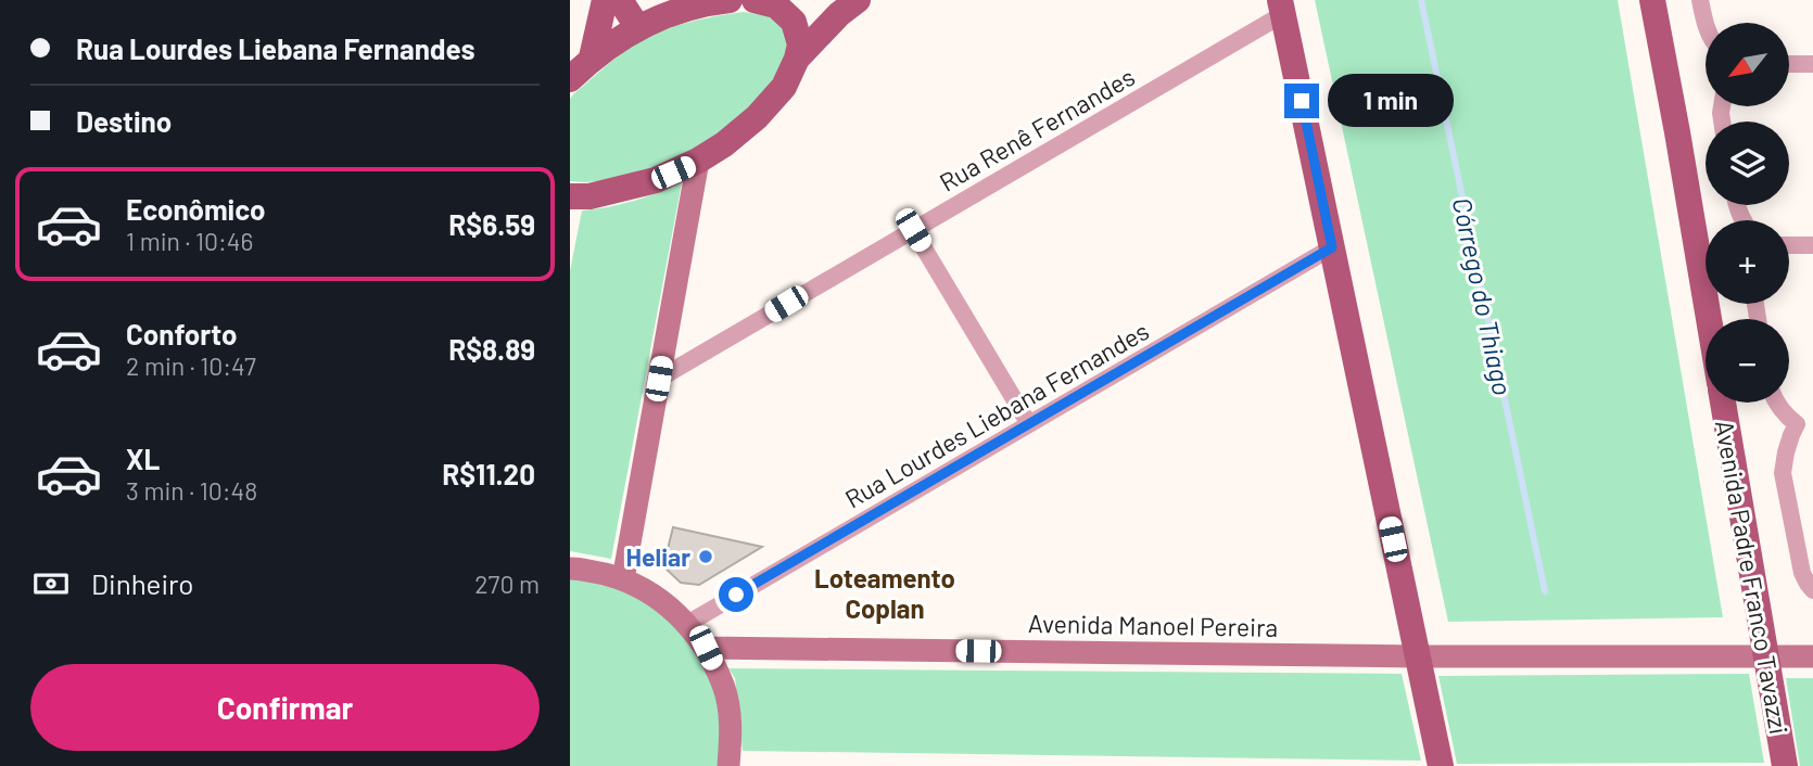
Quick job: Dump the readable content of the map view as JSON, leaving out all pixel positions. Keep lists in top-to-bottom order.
{
  "streets": {
    "main road": ["Avenida Padre Franco Tavazzi"],
    "street": ["Rua Renê Fernandes", "Rua Lourdes Liebana Fernandes", "Avenida Manoel Pereira"]
  },
  "crossings": [
    ["Avenida Padre Franco Tavazzi", "Avenida Manoel Pereira"]
  ],
  "districts": ["Loteamento Coplan"],
  "water": ["Córrego do Thiago"],
  "places": ["Heliar"],
  "north": "bottom left",
  "page": {
    "banner": ["Rua Lourdes Liebana Fernandes", "Destino"],
    "map_buttons": ["+", "−"],
    "bubble": "1 min",
    "list": [
      {
        "name": "Econômico",
        "note": "1 min · 10:46",
        "value": "R$6.59"
      },
      {
        "name": "Conforto",
        "note": "2 min · 10:47",
        "value": "R$8.89"
      },
      {
        "name": "XL",
        "note": "3 min · 10:48",
        "value": "R$11.20"
      }
    ],
    "pay": ["Dinheiro", "270 m"],
    "buttons": "Confirmar"
  }
}
